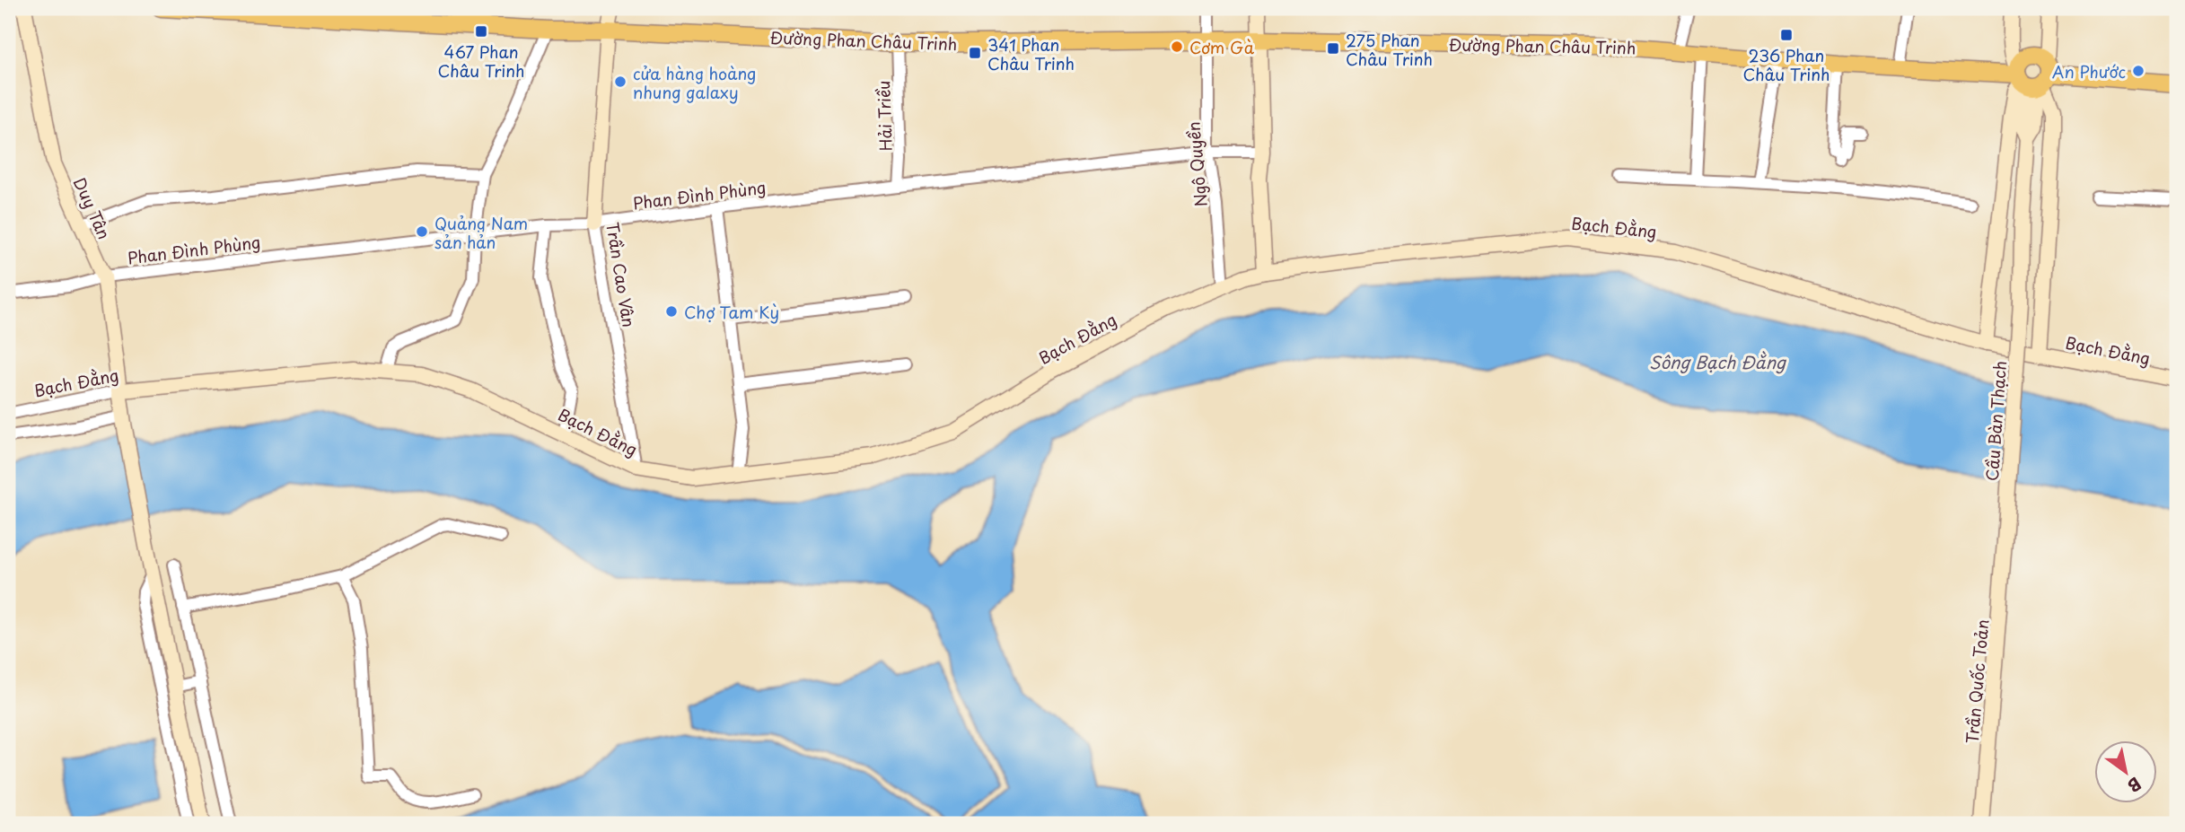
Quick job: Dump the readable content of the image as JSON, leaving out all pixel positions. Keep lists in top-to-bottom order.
{
  "streets": {
    "main road": ["Đường Phan Châu Trinh"],
    "street": [
      "Hải Triều",
      "Ngô Quyền",
      "Phan Đình Phùng",
      "Duy Tân",
      "Bạch Đằng",
      "Trần Cao Vân",
      "Cầu Bàn Thạch",
      "Trần Quốc Toản"
    ]
  },
  "crossings": [
    ["Đường Phan Châu Trinh", "Hải Triều"],
    ["Đường Phan Châu Trinh", "Ngô Quyền"],
    ["Đường Phan Châu Trinh", "Trần Cao Vân"],
    ["Đường Phan Châu Trinh", "Cầu Bàn Thạch"],
    ["Hải Triều", "Phan Đình Phùng"],
    ["Ngô Quyền", "Phan Đình Phùng"],
    ["Ngô Quyền", "Bạch Đằng"],
    ["Phan Đình Phùng", "Duy Tân"],
    ["Phan Đình Phùng", "Trần Cao Vân"],
    ["Duy Tân", "Bạch Đằng"],
    ["Bạch Đằng", "Trần Cao Vân"],
    ["Cầu Bàn Thạch", "Trần Quốc Toản"]
  ],
  "water": ["Sông Bạch Đằng"],
  "places": {
    "transit": [
      "467 Phan Châu Trinh",
      "236 Phan Châu Trinh",
      "275 Phan Châu Trinh",
      "341 Phan Châu Trinh"
    ],
    "other": [
      "Cơm Gà",
      "An Phước",
      "cửa hàng hoàng nhung galaxy",
      "Quảng Nam sản hản",
      "Chợ Tam Kỳ"
    ]
  },
  "north": "bottom right"
}
